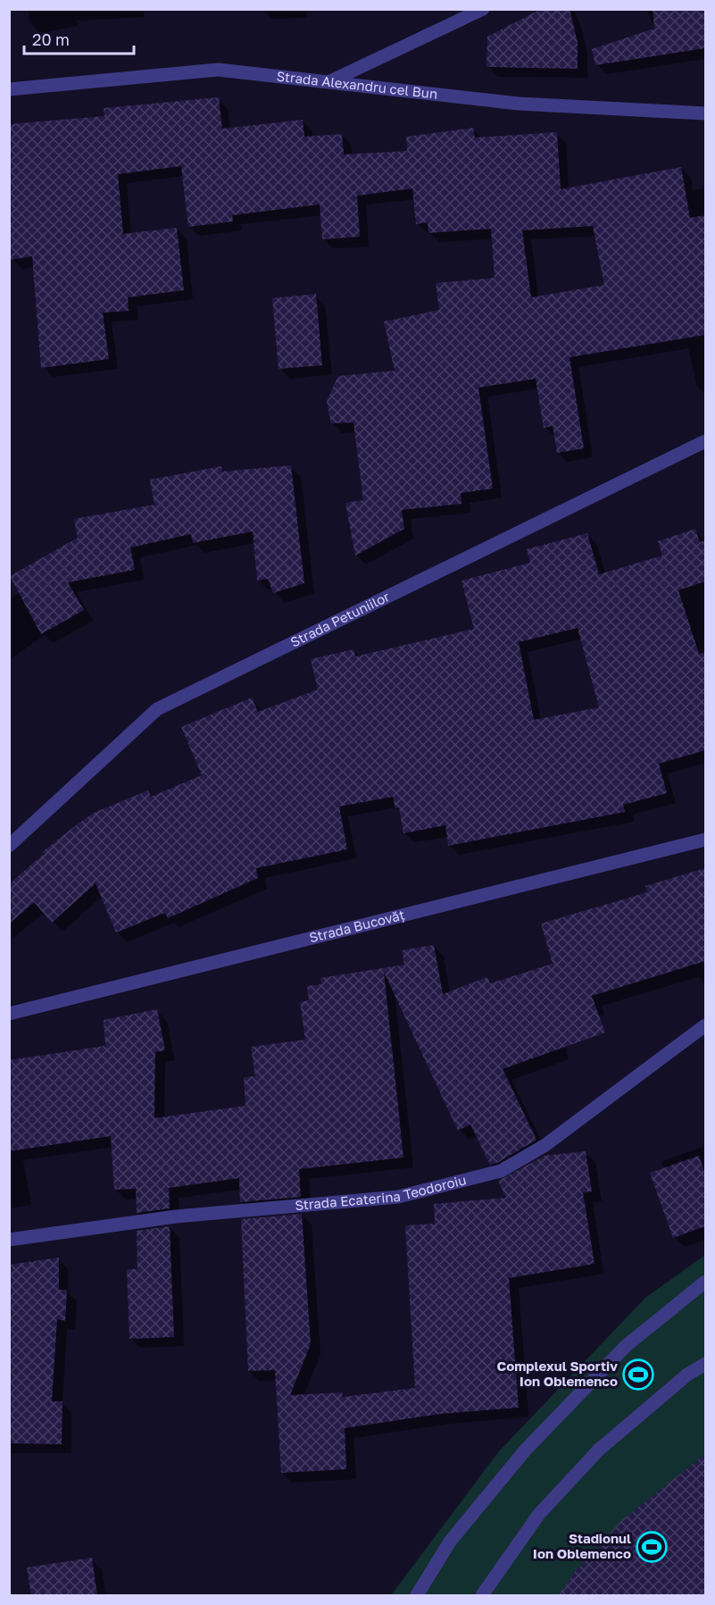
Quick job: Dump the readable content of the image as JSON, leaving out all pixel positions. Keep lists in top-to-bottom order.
{
  "streets": {
    "street": [
      "Strada Alexandru cel Bun",
      "Strada Petuniilor",
      "Strada Bucovăț",
      "Strada Ecaterina Teodoroiu"
    ]
  },
  "places": {
    "sports": ["Complexul Sportiv Ion Oblemenco", "Stadionul Ion Oblemenco"]
  },
  "scale_bar": "20 m"
}
